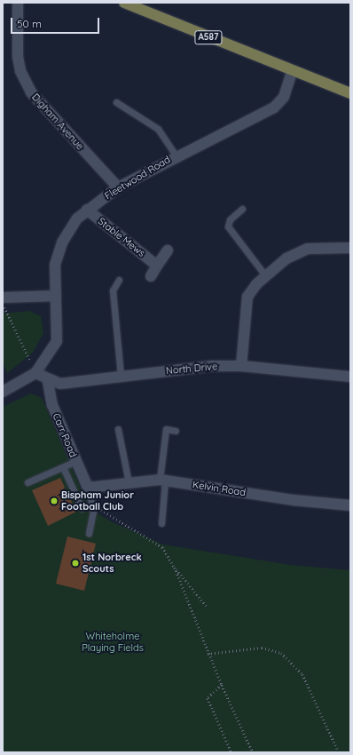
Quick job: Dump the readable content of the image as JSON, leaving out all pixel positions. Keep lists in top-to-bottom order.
{
  "streets": {
    "main road": ["A587"],
    "street": [
      "Digham Avenue",
      "Fleetwood Road",
      "Stable Mews",
      "North Drive",
      "Carr Road",
      "Kelvin Road"
    ]
  },
  "crossings": [
    ["A587", "Fleetwood Road"],
    ["Digham Avenue", "Fleetwood Road"],
    ["Fleetwood Road", "Stable Mews"],
    ["Fleetwood Road", "North Drive"],
    ["North Drive", "Carr Road"],
    ["Carr Road", "Kelvin Road"]
  ],
  "parks": ["Whiteholme Playing Fields"],
  "places": ["Bispham Junior Football Club", "1st Norbreck Scouts"],
  "scale_bar": "50 m"
}
